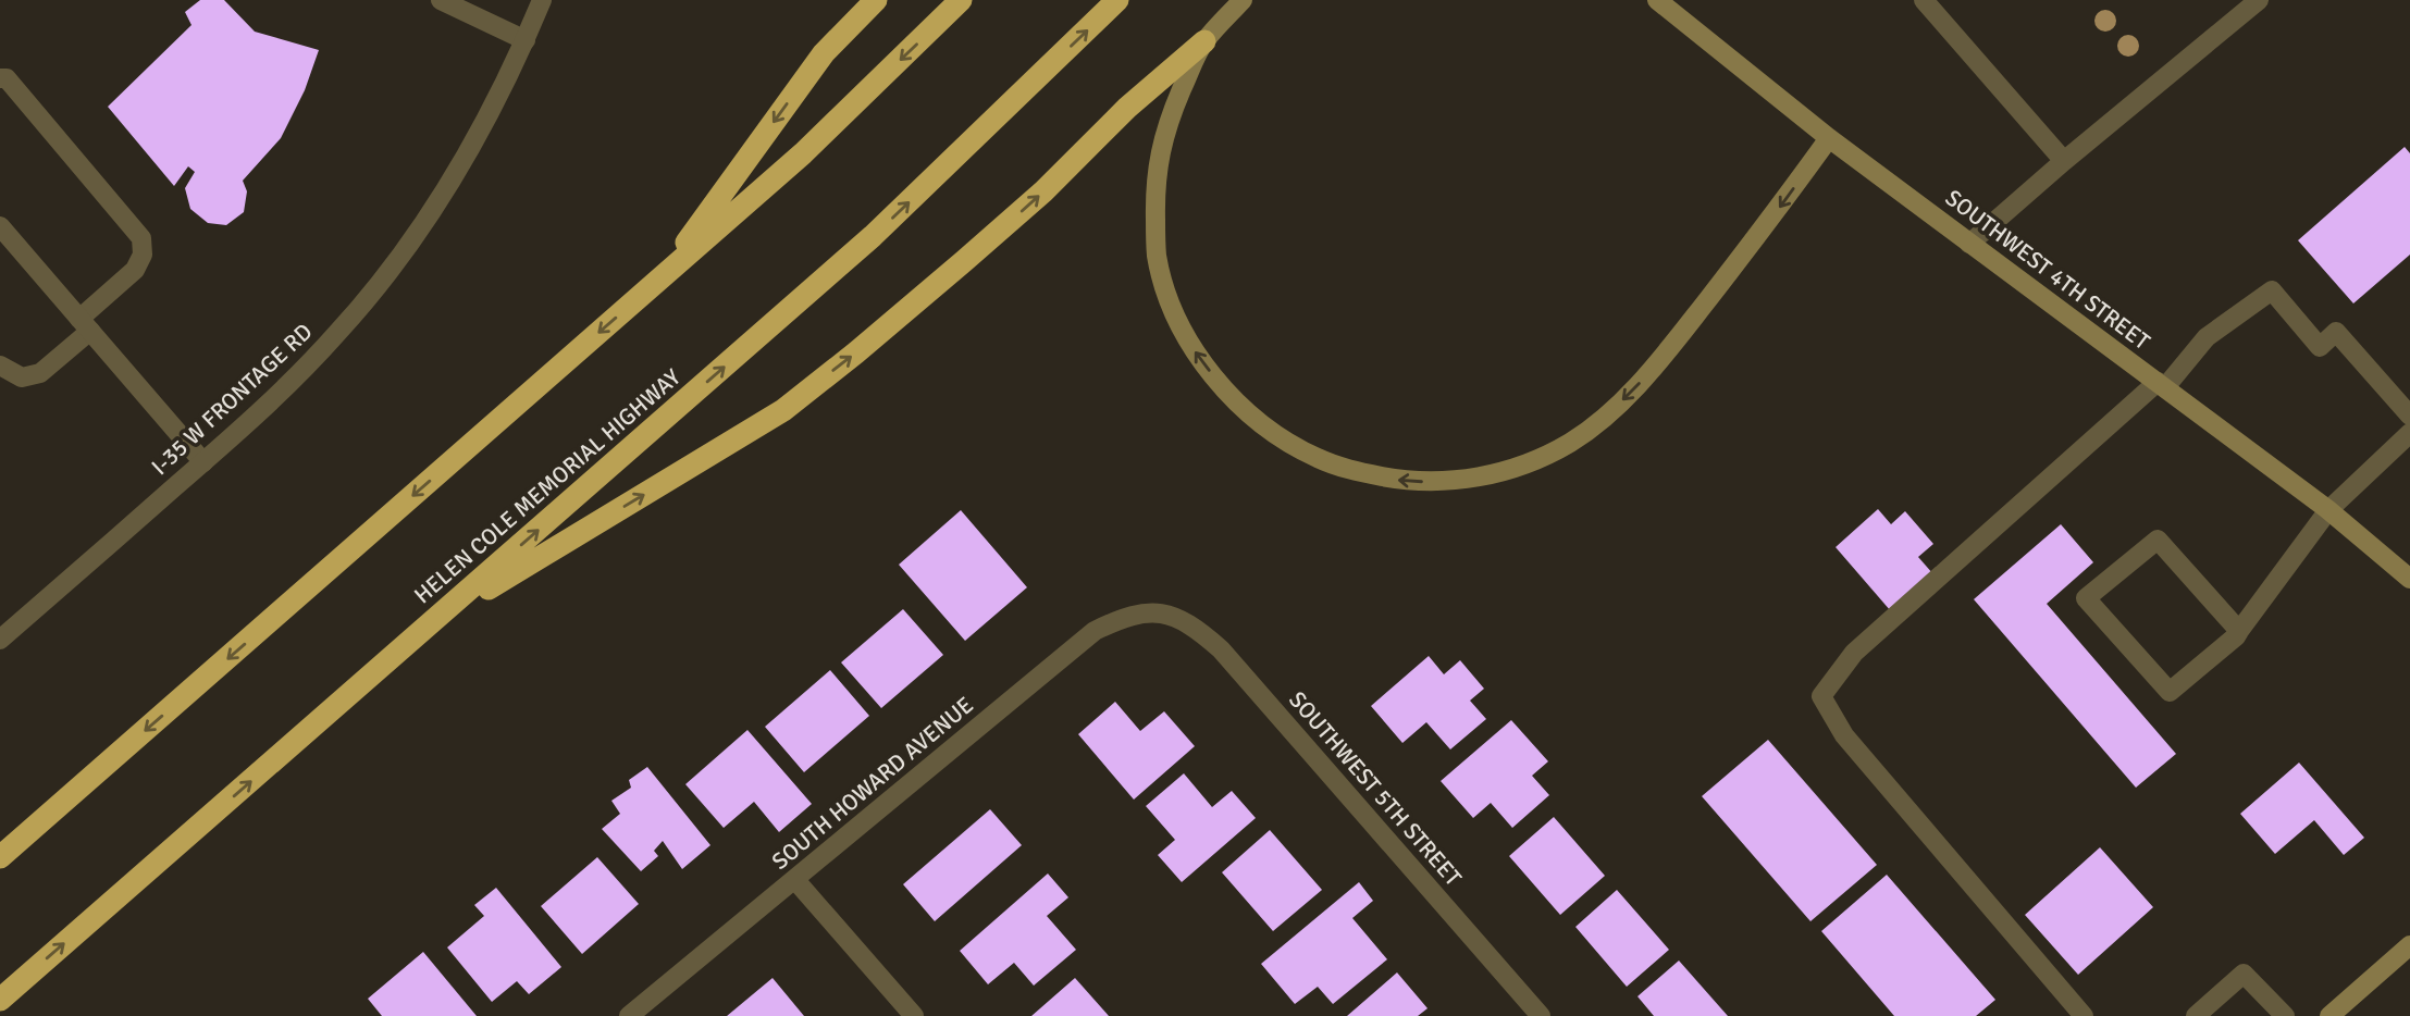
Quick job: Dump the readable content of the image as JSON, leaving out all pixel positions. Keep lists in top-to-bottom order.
{
  "streets": {
    "highway": ["HELEN COLE MEMORIAL HIGHWAY"],
    "main road": ["SOUTHWEST 4TH STREET"],
    "street": ["I-35 W FRONTAGE RD", "SOUTH HOWARD AVENUE", "SOUTHWEST 5TH STREET"]
  },
  "crossings": [
    ["SOUTH HOWARD AVENUE", "SOUTHWEST 5TH STREET"]
  ]
}
